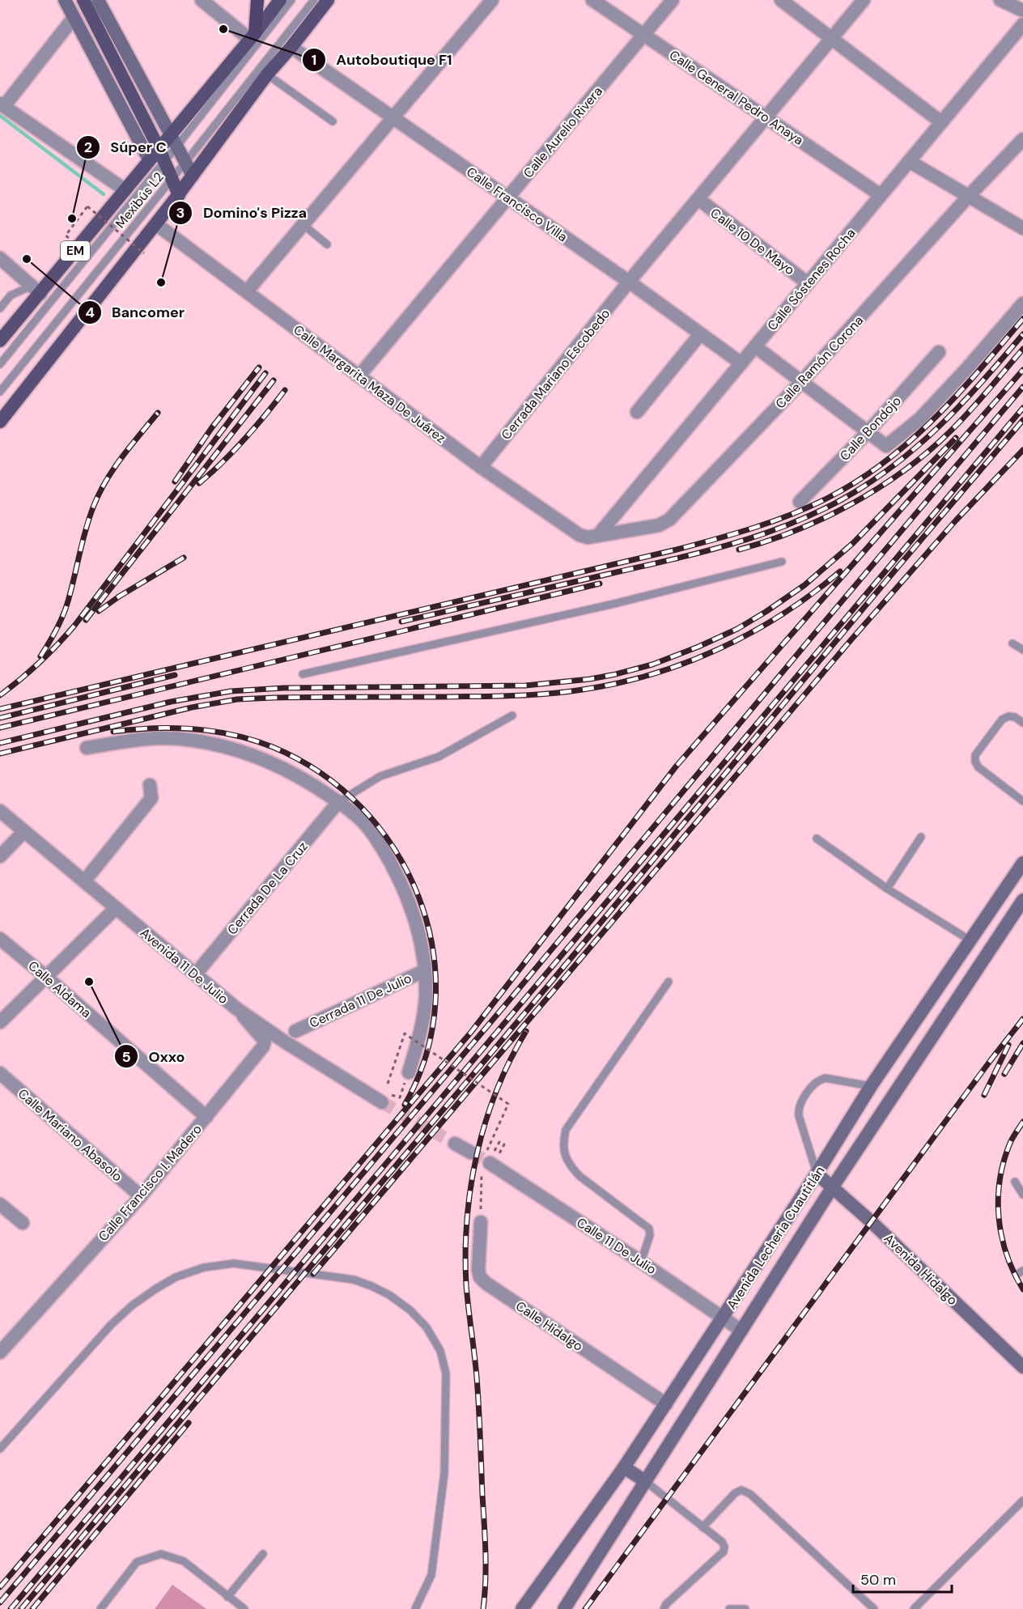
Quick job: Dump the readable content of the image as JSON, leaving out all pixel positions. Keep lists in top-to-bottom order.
{
  "streets": {
    "main road": ["EM", "Avenida Lecheria Cuautitlán", "Avenida Hidalgo"],
    "street": [
      "Calle General Pedro Anaya",
      "Calle Aurelio Rivera",
      "Calle Francisco Villa",
      "Calle 10 De Mayo",
      "Calle Sóstenes Rocha",
      "Calle Ramón Corona",
      "Cerrada Mariano Escobedo",
      "Calle Margarita Maza De Juárez",
      "Calle Bondojo",
      "Cerrada De La Cruz",
      "Avenida 11 De Julio",
      "Calle Aldama",
      "Cerrada 11 De Julio",
      "Calle Mariano Abasolo",
      "Calle Francisco I. Madero",
      "Calle 11 De Julio",
      "Calle Hidalgo"
    ],
    "lane": ["Mexibús L2"]
  },
  "crossings": [
    ["Calle General Pedro Anaya", "Calle Aurelio Rivera"],
    ["Calle General Pedro Anaya", "Calle Sóstenes Rocha"],
    ["Calle Aurelio Rivera", "Calle Francisco Villa"],
    ["Calle Aurelio Rivera", "Calle Margarita Maza De Juárez"],
    ["Calle Francisco Villa", "Calle Sóstenes Rocha"],
    ["Calle Francisco Villa", "Cerrada Mariano Escobedo"],
    ["Calle 10 De Mayo", "Calle Sóstenes Rocha"],
    ["Calle Sóstenes Rocha", "Calle Ramón Corona"],
    ["Calle Sóstenes Rocha", "Calle Margarita Maza De Juárez"],
    ["Calle Ramón Corona", "Calle Margarita Maza De Juárez"],
    ["Cerrada Mariano Escobedo", "Calle Margarita Maza De Juárez"],
    ["Cerrada De La Cruz", "Avenida 11 De Julio"],
    ["Avenida 11 De Julio", "Calle Francisco I. Madero"],
    ["Calle Aldama", "Calle Francisco I. Madero"],
    ["Calle Mariano Abasolo", "Calle Francisco I. Madero"],
    ["Avenida Lecheria Cuautitlán", "Calle 11 De Julio"],
    ["Avenida Lecheria Cuautitlán", "Avenida Hidalgo"],
    ["Avenida Lecheria Cuautitlán", "Calle Hidalgo"]
  ],
  "places": [
    "Autoboutique F1",
    "Súper C",
    "Bancomer",
    "Domino's Pizza",
    "Oxxo"
  ],
  "scale_bar": "50 m"
}
